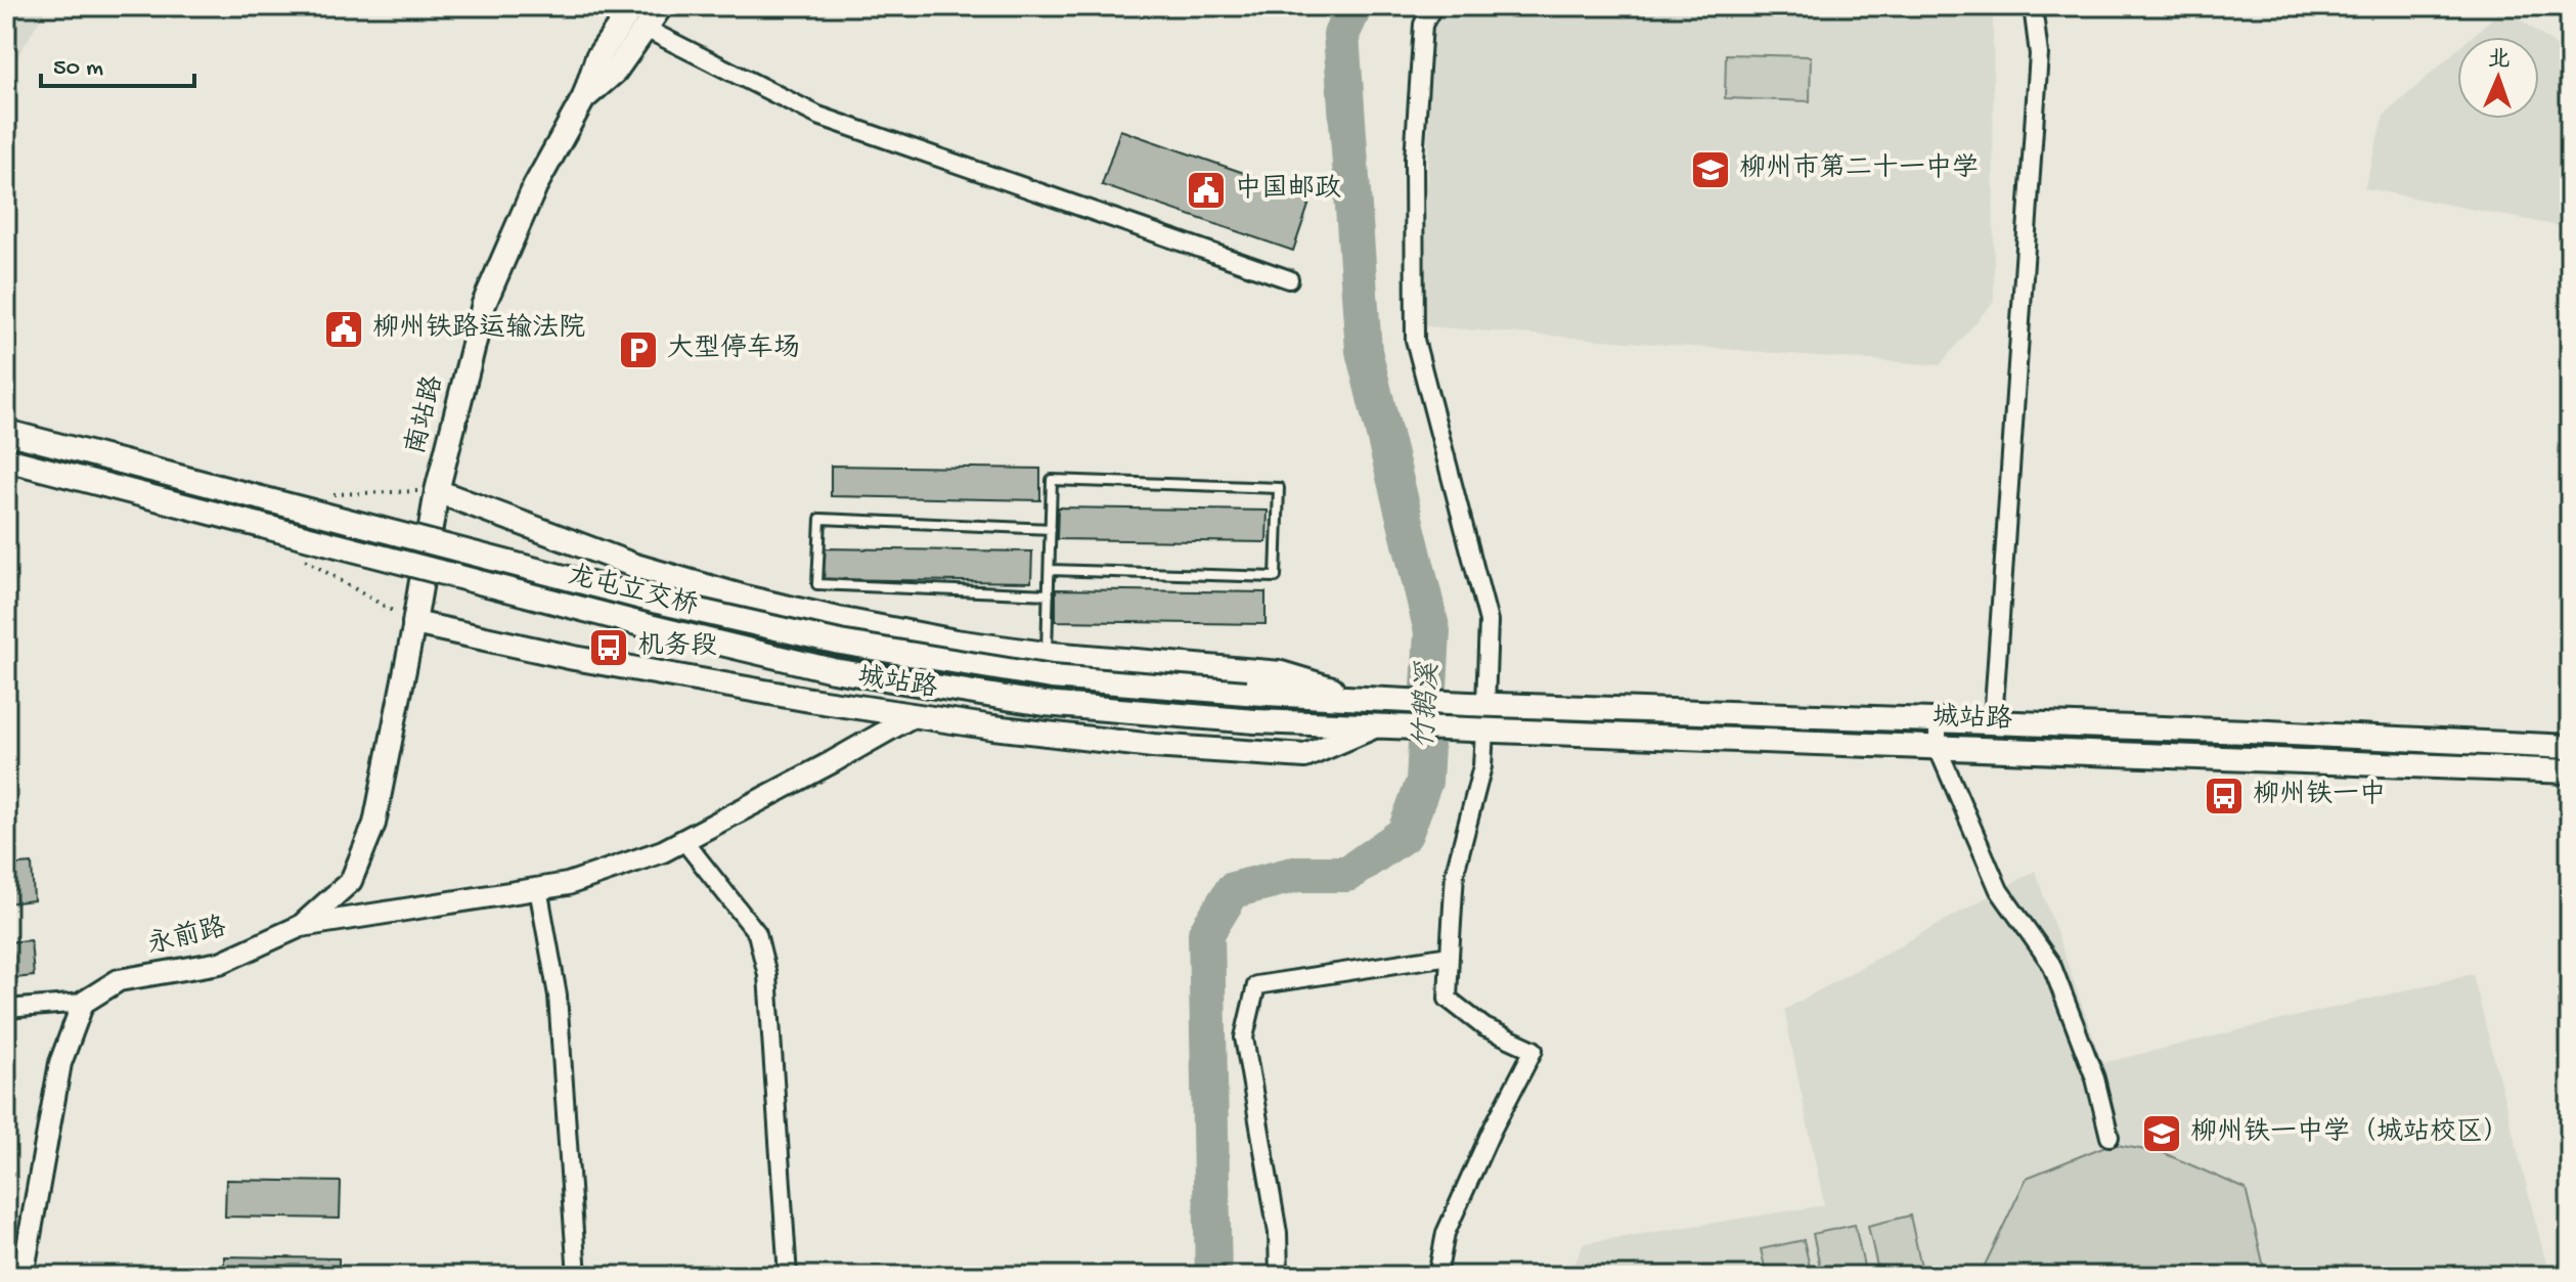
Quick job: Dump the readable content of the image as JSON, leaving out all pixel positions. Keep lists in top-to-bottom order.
{
  "streets": {
    "main road": ["南站路", "龙屯立交桥", "城站路"],
    "street": ["永前路"]
  },
  "crossings": [
    ["南站路", "城站路"],
    ["南站路", "永前路"],
    ["龙屯立交桥", "城站路"],
    ["城站路", "永前路"]
  ],
  "water": ["竹鹅溪"],
  "places": {
    "school or university": ["柳州市第二十一中学", "柳州铁一中学（城站校区）"],
    "public building": ["中国邮政", "柳州铁路运输法院"],
    "parking": ["大型停车场"],
    "bus stop": ["机务段", "柳州铁一中"]
  },
  "scale_bar": "50 m",
  "north": "top"
}
